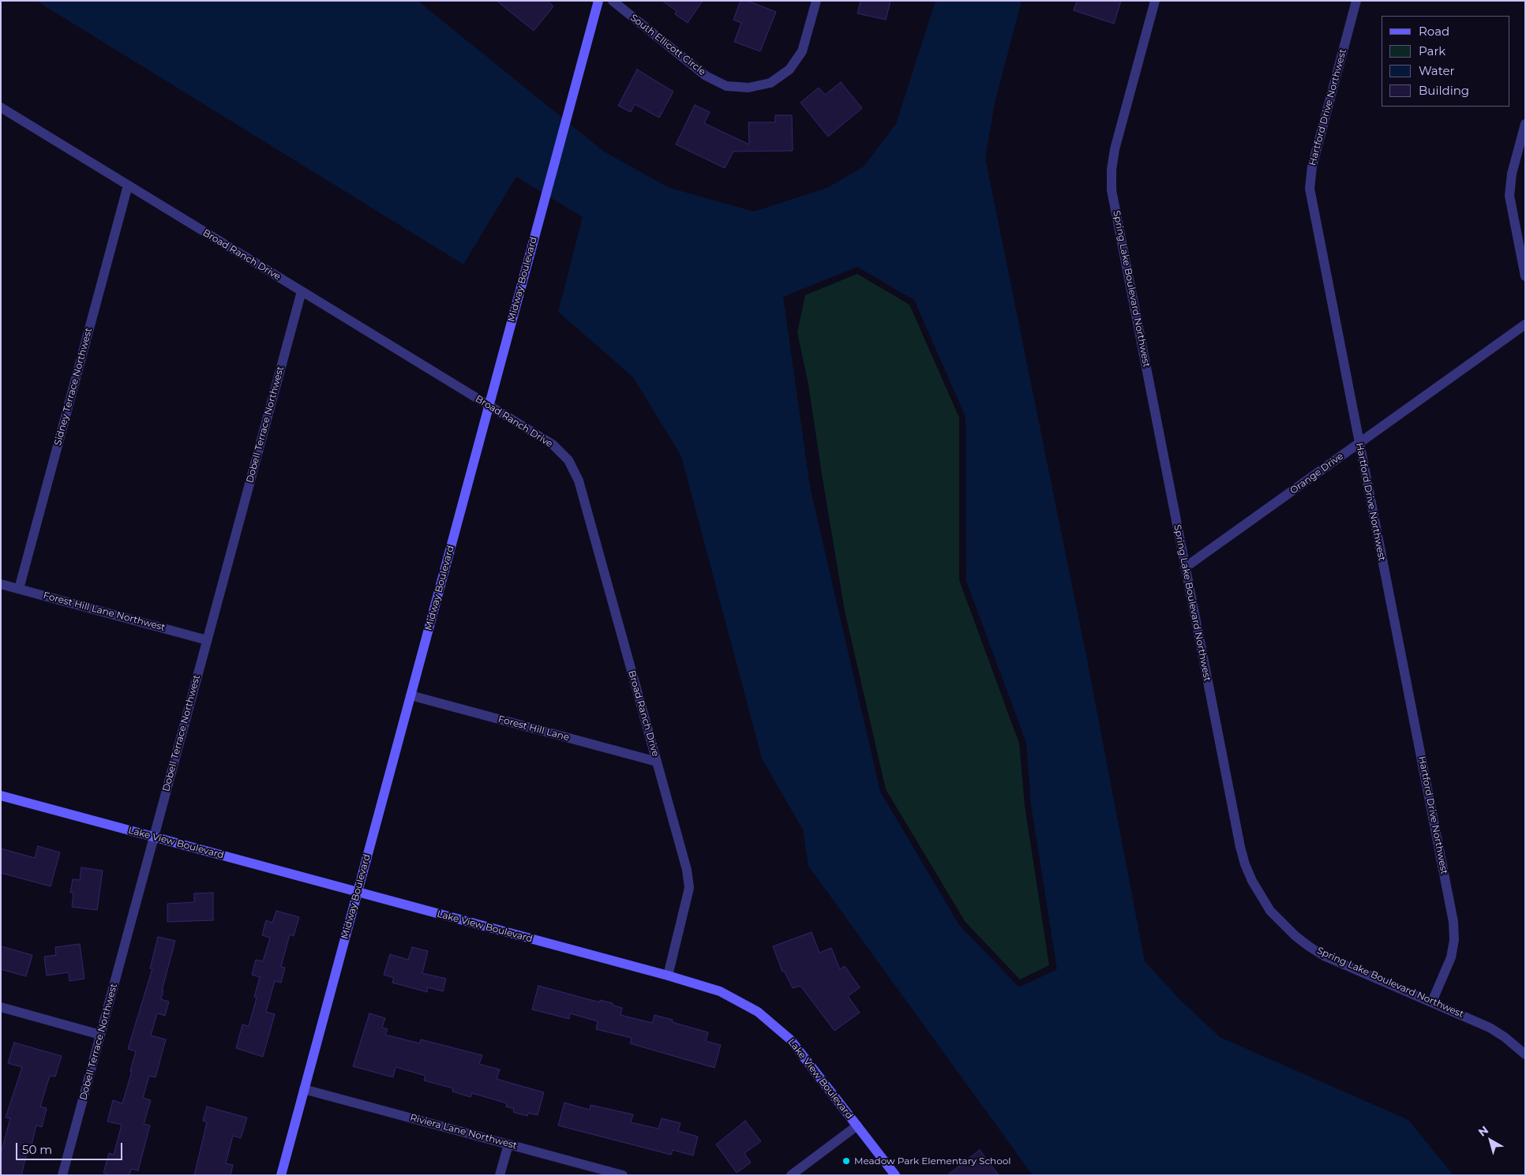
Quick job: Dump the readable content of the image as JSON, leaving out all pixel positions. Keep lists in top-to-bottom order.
{
  "streets": {
    "street": [
      "South Ellicott Circle",
      "Hartford Drive Northwest",
      "Broad Ranch Drive",
      "Midway Boulevard",
      "Spring Lake Boulevard Northwest",
      "Sidney Terrace Northwest",
      "Dobell Terrace Northwest",
      "Orange Drive",
      "Forest Hill Lane Northwest",
      "Forest Hill Lane",
      "Lake View Boulevard",
      "Riviera Lane Northwest"
    ]
  },
  "crossings": [
    ["Hartford Drive Northwest", "Spring Lake Boulevard Northwest"],
    ["Hartford Drive Northwest", "Orange Drive"],
    ["Broad Ranch Drive", "Midway Boulevard"],
    ["Broad Ranch Drive", "Sidney Terrace Northwest"],
    ["Broad Ranch Drive", "Dobell Terrace Northwest"],
    ["Broad Ranch Drive", "Forest Hill Lane"],
    ["Broad Ranch Drive", "Lake View Boulevard"],
    ["Midway Boulevard", "Forest Hill Lane"],
    ["Midway Boulevard", "Lake View Boulevard"],
    ["Midway Boulevard", "Riviera Lane Northwest"],
    ["Spring Lake Boulevard Northwest", "Orange Drive"],
    ["Sidney Terrace Northwest", "Forest Hill Lane Northwest"],
    ["Dobell Terrace Northwest", "Forest Hill Lane Northwest"],
    ["Dobell Terrace Northwest", "Lake View Boulevard"]
  ],
  "places": ["Meadow Park Elementary School"],
  "legend": [
    "Road",
    "Park",
    "Water",
    "Building"
  ],
  "scale_bar": "50 m",
  "north": "top left"
}
